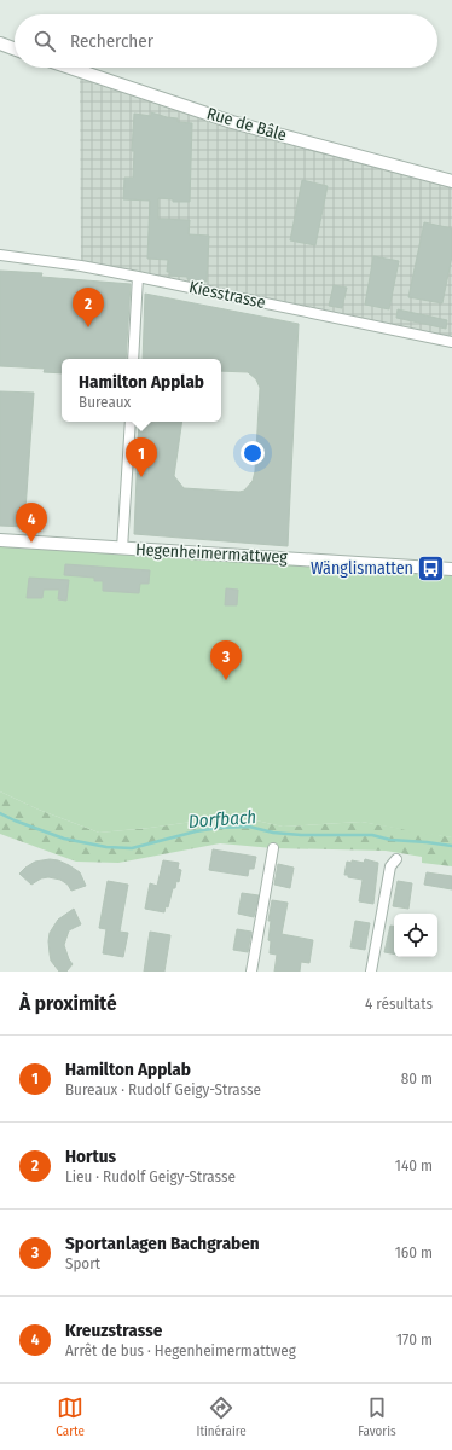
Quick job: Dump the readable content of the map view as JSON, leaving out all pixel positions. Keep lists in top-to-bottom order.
{
  "streets": {
    "street": ["Rue de Bâle", "Kiesstrasse", "Hegenheimermattweg"]
  },
  "water": ["Dorfbach"],
  "places": {
    "bus stop": ["Wänglismatten"]
  },
  "page": {
    "search": "Rechercher",
    "pins": [
      "2",
      "1",
      "4",
      "3"
    ],
    "popup": ["Hamilton Applab", "Bureaux"],
    "heading": ["À proximité", "4 résultats"],
    "list": [
      {
        "mark": "1",
        "name": "Hamilton Applab",
        "note": "Bureaux · Rudolf Geigy-Strasse",
        "value": "80 m"
      },
      {
        "mark": "2",
        "name": "Hortus",
        "note": "Lieu · Rudolf Geigy-Strasse",
        "value": "140 m"
      },
      {
        "mark": "3",
        "name": "Sportanlagen Bachgraben",
        "note": "Sport",
        "value": "160 m"
      },
      {
        "mark": "4",
        "name": "Kreuzstrasse",
        "note": "Arrêt de bus · Hegenheimermattweg",
        "value": "170 m"
      }
    ],
    "nav": ["Carte", "Itinéraire", "Favoris"]
  }
}
